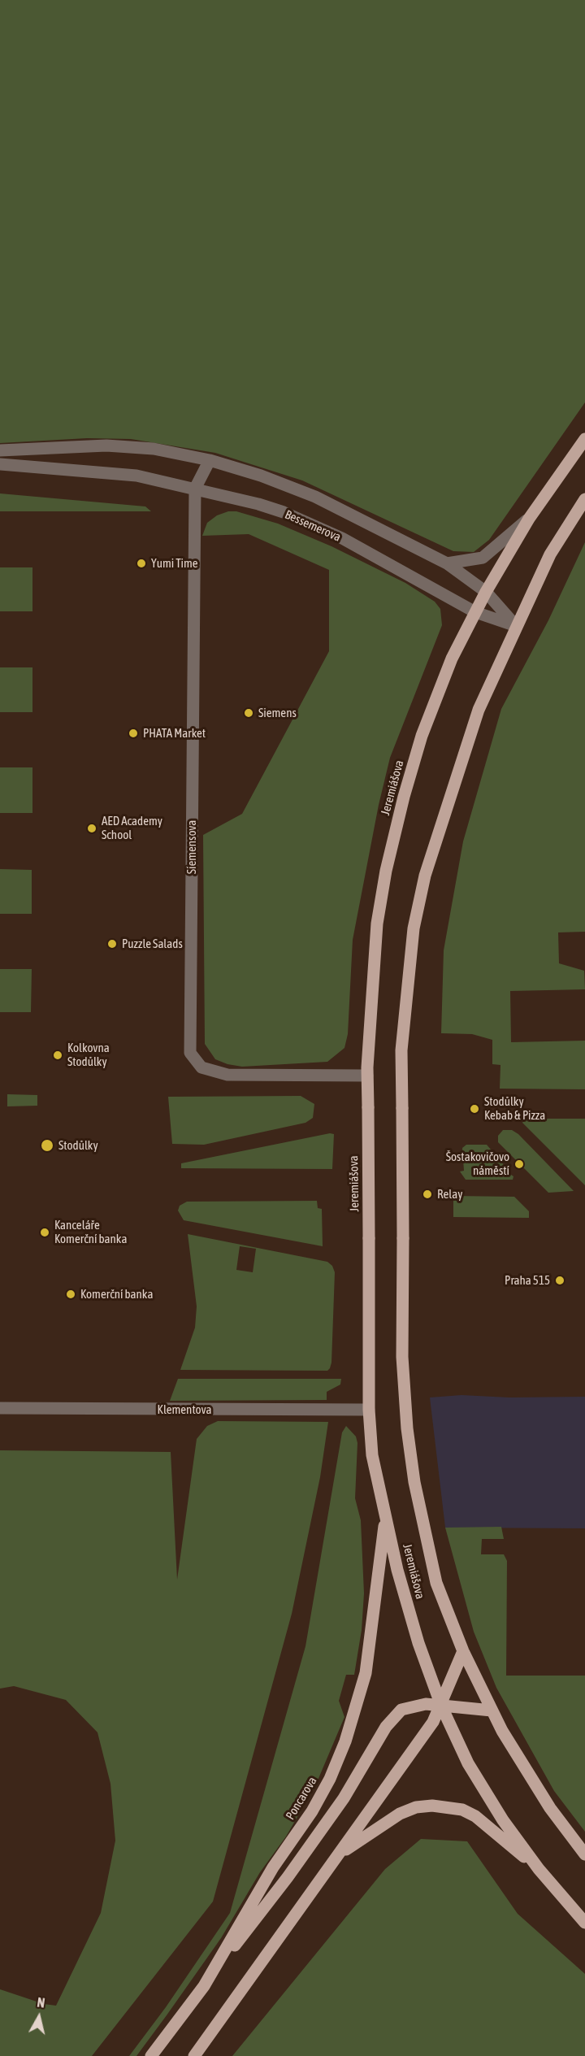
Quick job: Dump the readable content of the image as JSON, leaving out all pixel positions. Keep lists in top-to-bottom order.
{
  "streets": {
    "main road": ["Jeremiášova", "Poncarova"],
    "street": ["Bessemerova", "Siemensova", "Klementova"]
  },
  "crossings": [
    ["Bessemerova", "Jeremiášova"],
    ["Bessemerova", "Siemensova"],
    ["Jeremiášova", "Siemensova"],
    ["Jeremiášova", "Klementova"],
    ["Jeremiášova", "Poncarova"]
  ],
  "places": [
    "Yumi Time",
    "Siemens",
    "PHATA Market",
    "AED Academy School",
    "Puzzle Salads",
    "Kolkovna Stodůlky",
    "Stodůlky Kebab & Pizza",
    "Stodůlky",
    "Šostakovičovo náměstí",
    "Relay",
    "Kanceláře Komerční banka",
    "Praha 515",
    "Komerční banka"
  ],
  "north": "top"
}
